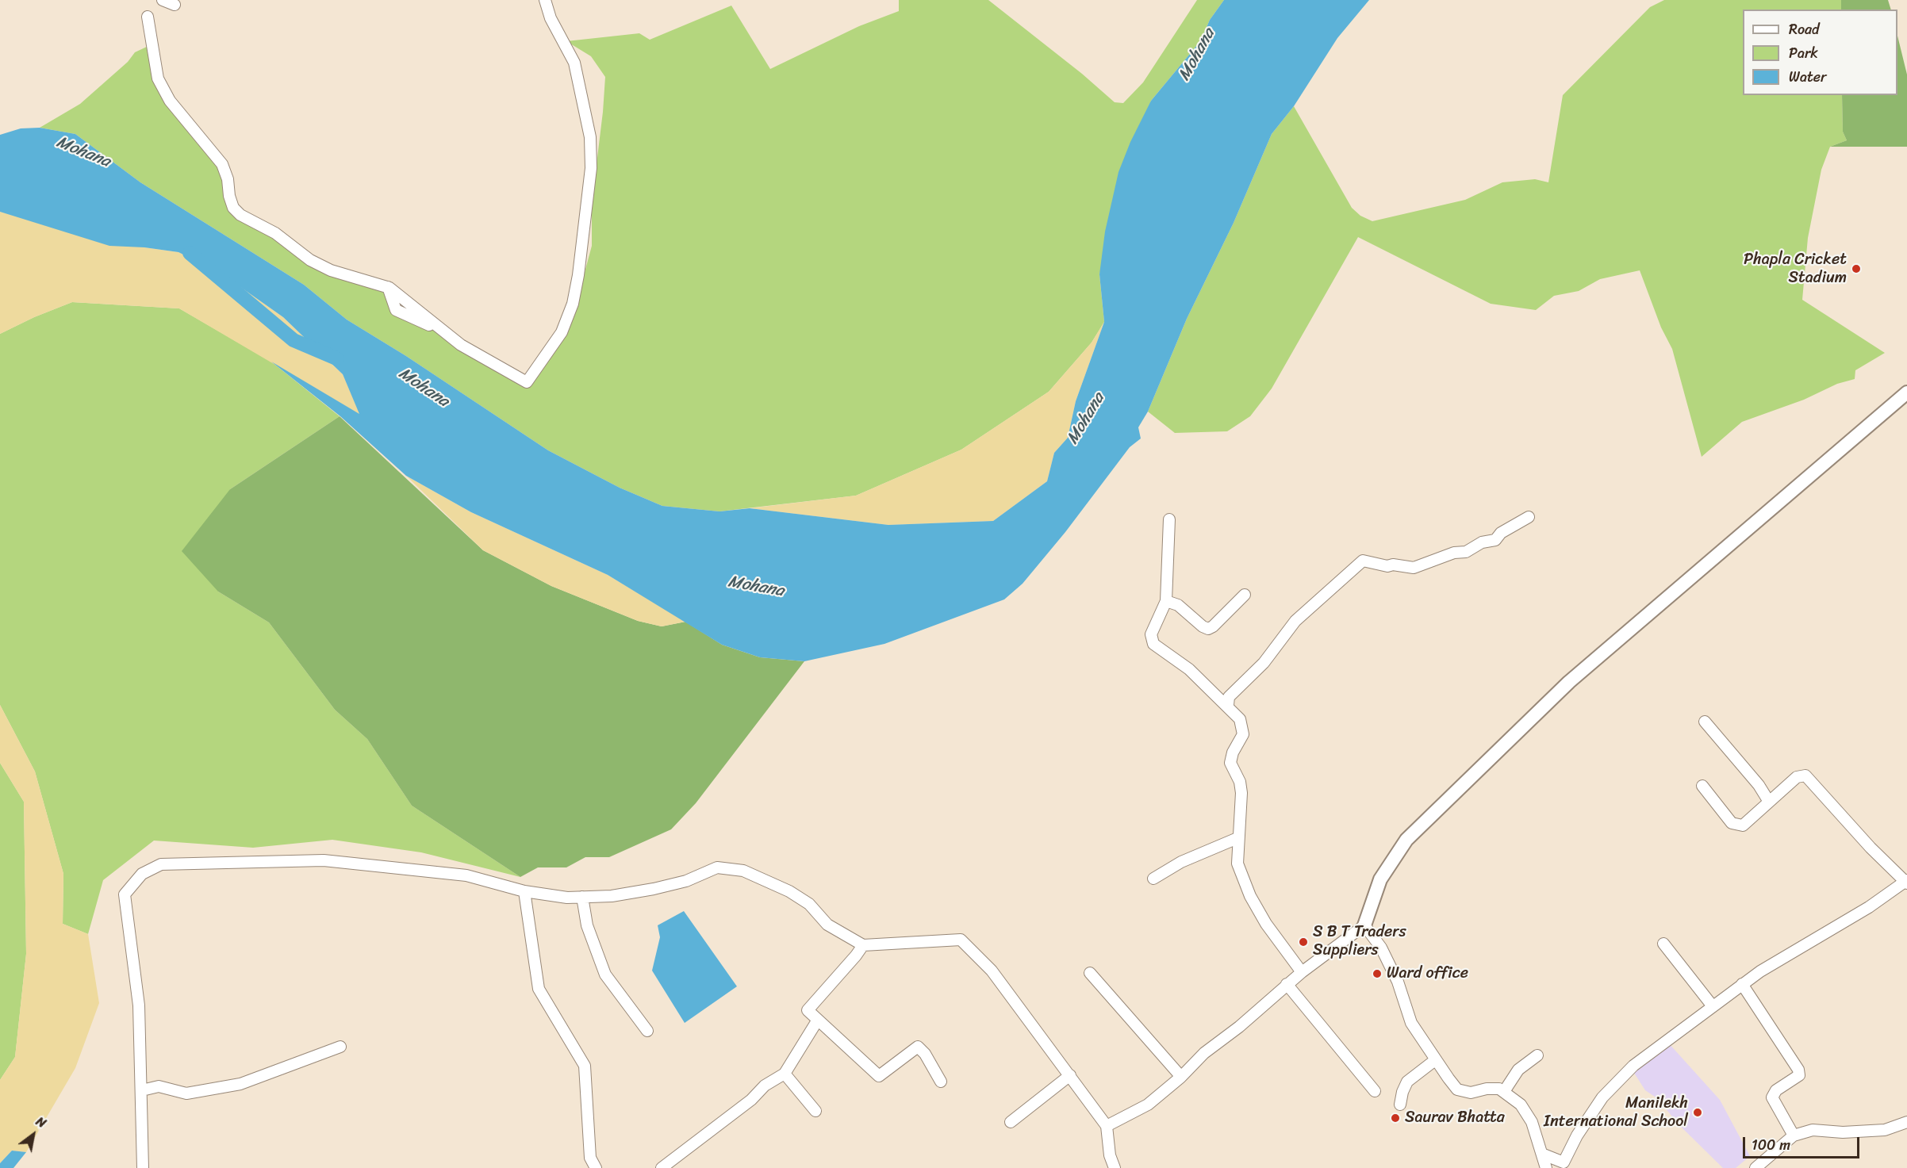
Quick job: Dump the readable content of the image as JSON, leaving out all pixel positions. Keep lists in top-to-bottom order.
{
  "water": ["Mohana"],
  "places": [
    "Phapla Cricket Stadium",
    "S B T Traders Suppliers",
    "Ward office",
    "Manilekh International School",
    "Saurav Bhatta"
  ],
  "legend": ["Road", "Park", "Water"],
  "scale_bar": "100 m",
  "north": "top right"
}
